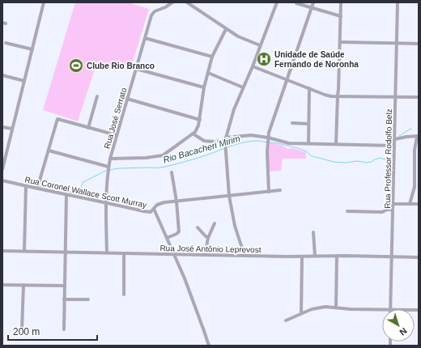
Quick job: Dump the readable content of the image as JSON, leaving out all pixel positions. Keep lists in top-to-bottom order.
{
  "streets": {
    "street": [
      "Rua José Serrato",
      "Rua Professor Rodolfo Belz",
      "Rua Coronel Wallace Scott Murray",
      "Rua José Antônio Leprevost"
    ]
  },
  "crossings": [
    ["Rua José Serrato", "Rua Coronel Wallace Scott Murray"],
    ["Rua José Serrato", "Rua José Antônio Leprevost"],
    ["Rua Professor Rodolfo Belz", "Rua José Antônio Leprevost"]
  ],
  "water": ["Rio Bacacheri Mirim"],
  "places": {
    "hospital": ["Unidade de Saúde Fernando de Noronha"],
    "sports": ["Clube Rio Branco"]
  },
  "scale_bar": "200 m",
  "north": "bottom right"
}
